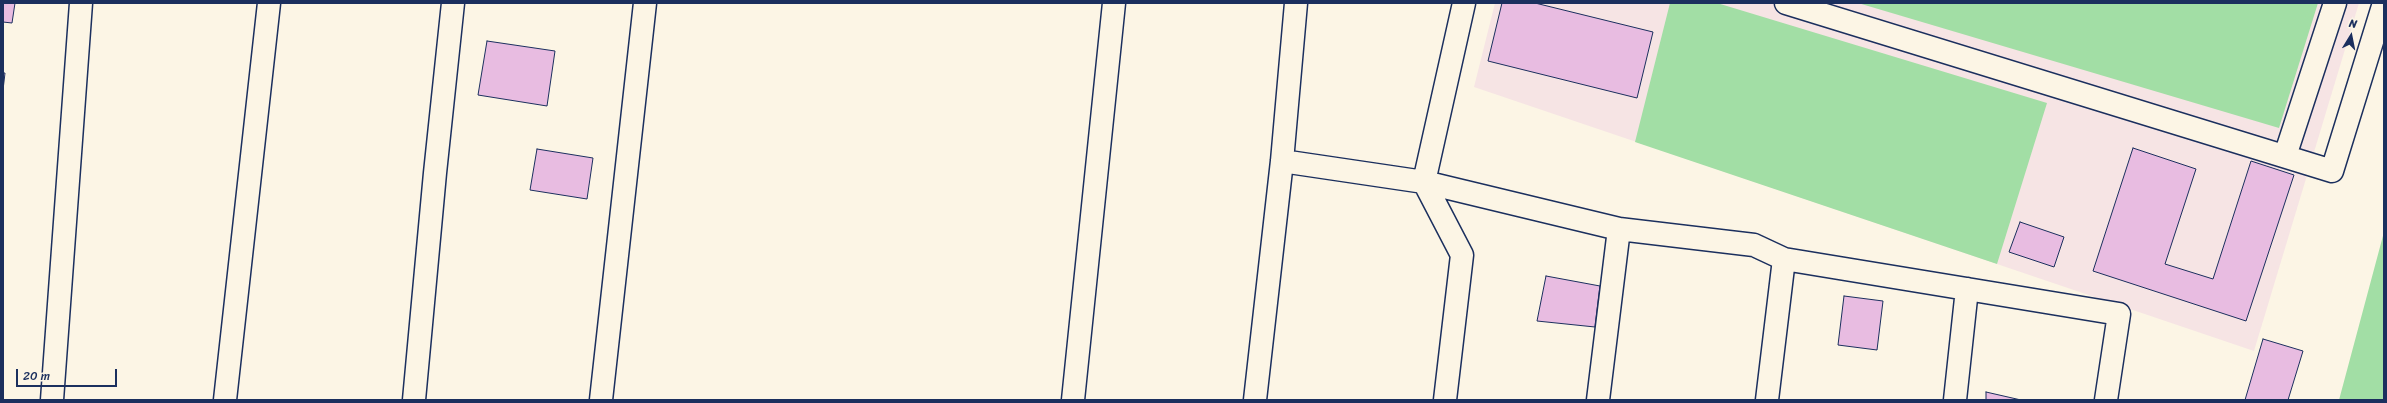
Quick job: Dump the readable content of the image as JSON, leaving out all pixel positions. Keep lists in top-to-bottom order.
{
  "scale_bar": "20 m",
  "north": "top"
}
